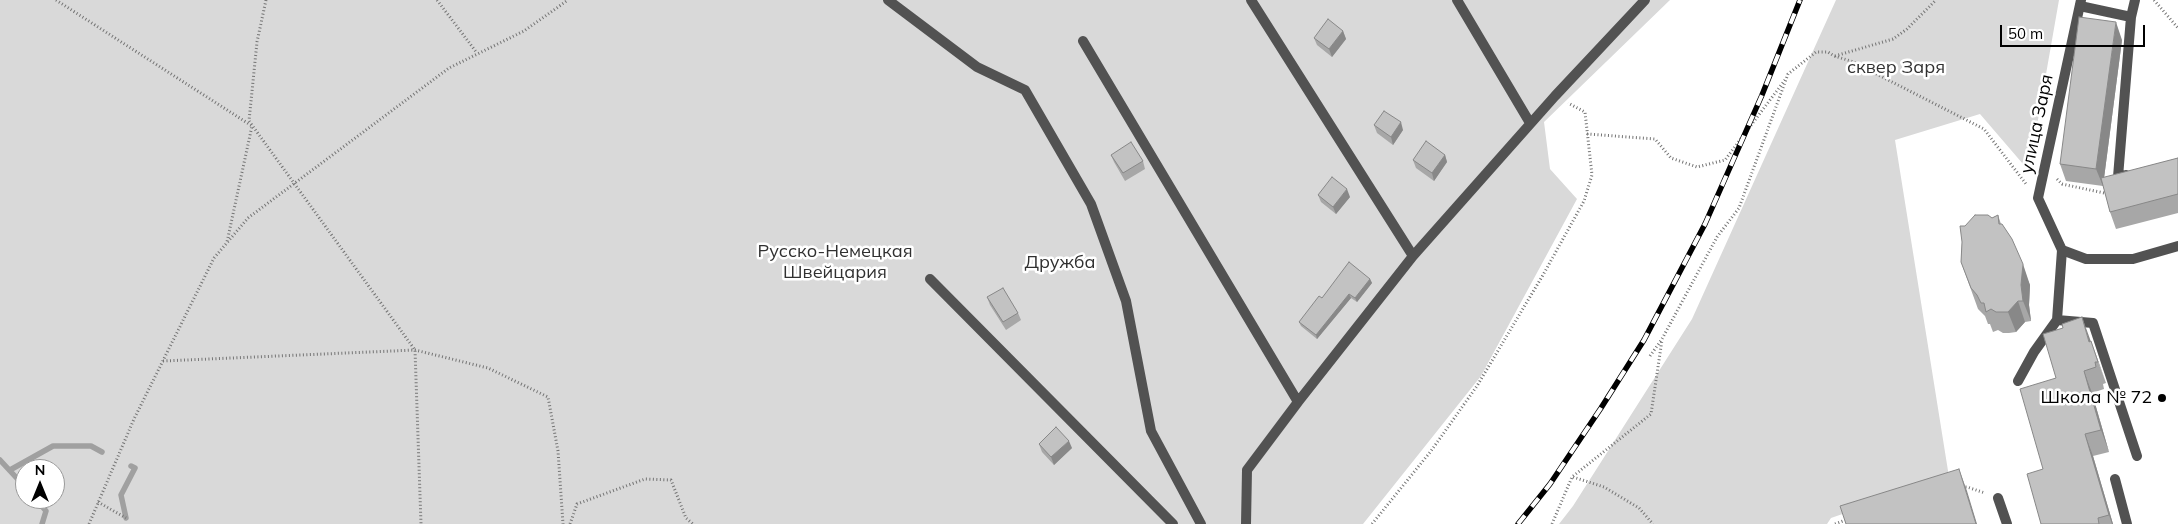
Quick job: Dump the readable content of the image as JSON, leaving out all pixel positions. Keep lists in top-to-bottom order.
{
  "streets": {
    "street": ["улица Заря"]
  },
  "parks": ["сквер Заря", "Русско-Немецкая Швейцария", "Дружба"],
  "places": ["Школа № 72"],
  "scale_bar": "50 m",
  "north": "top"
}
